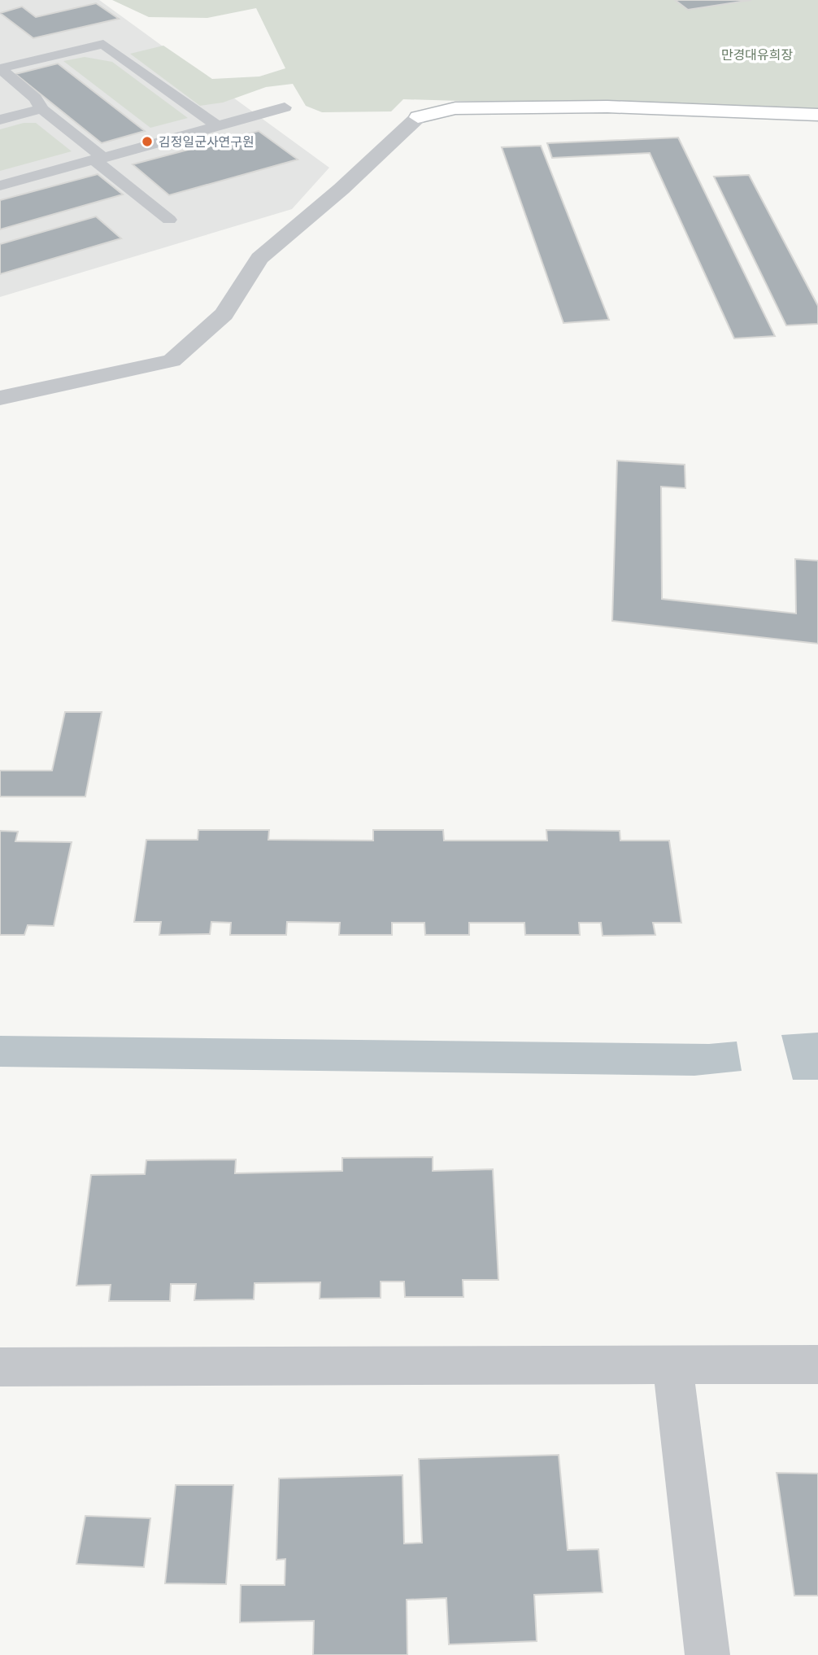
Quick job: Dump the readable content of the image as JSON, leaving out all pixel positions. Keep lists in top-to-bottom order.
{
  "parks": ["만경대유희장"],
  "places": ["김정일군사연구원"]
}
